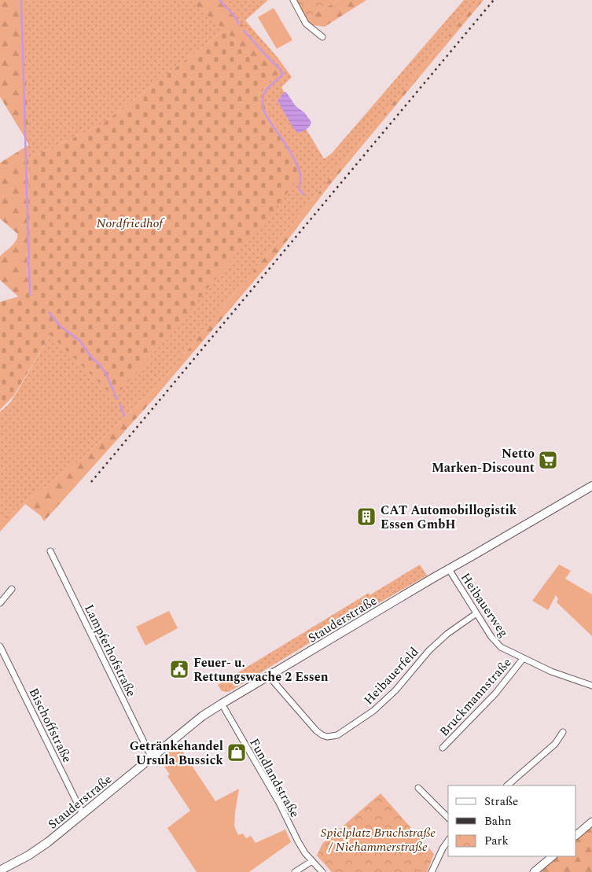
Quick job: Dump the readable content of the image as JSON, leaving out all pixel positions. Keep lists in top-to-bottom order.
{
  "streets": {
    "main road": ["Stauderstraße"],
    "street": [
      "Heibauerweg",
      "Lampferhofstraße",
      "Heibauerfeld",
      "Bruckmannstraße",
      "Bischoffstraße",
      "Fundlandstraße"
    ]
  },
  "crossings": [
    ["Heibauerweg", "Stauderstraße"],
    ["Heibauerweg", "Heibauerfeld"],
    ["Heibauerweg", "Bruckmannstraße"],
    ["Stauderstraße", "Lampferhofstraße"],
    ["Stauderstraße", "Heibauerfeld"],
    ["Stauderstraße", "Bischoffstraße"],
    ["Stauderstraße", "Fundlandstraße"]
  ],
  "parks": ["Nordfriedhof", "Spielplatz Bruchstraße / Niehammerstraße"],
  "places": {
    "supermarket": ["Netto Marken-Discount"],
    "building": ["CAT Automobillogistik Essen GmbH"],
    "public building": ["Feuer- u. Rettungswache 2 Essen"],
    "shop": ["Getränkehandel Ursula Bussick"]
  },
  "legend": ["Straße", "Bahn", "Park"]
}
